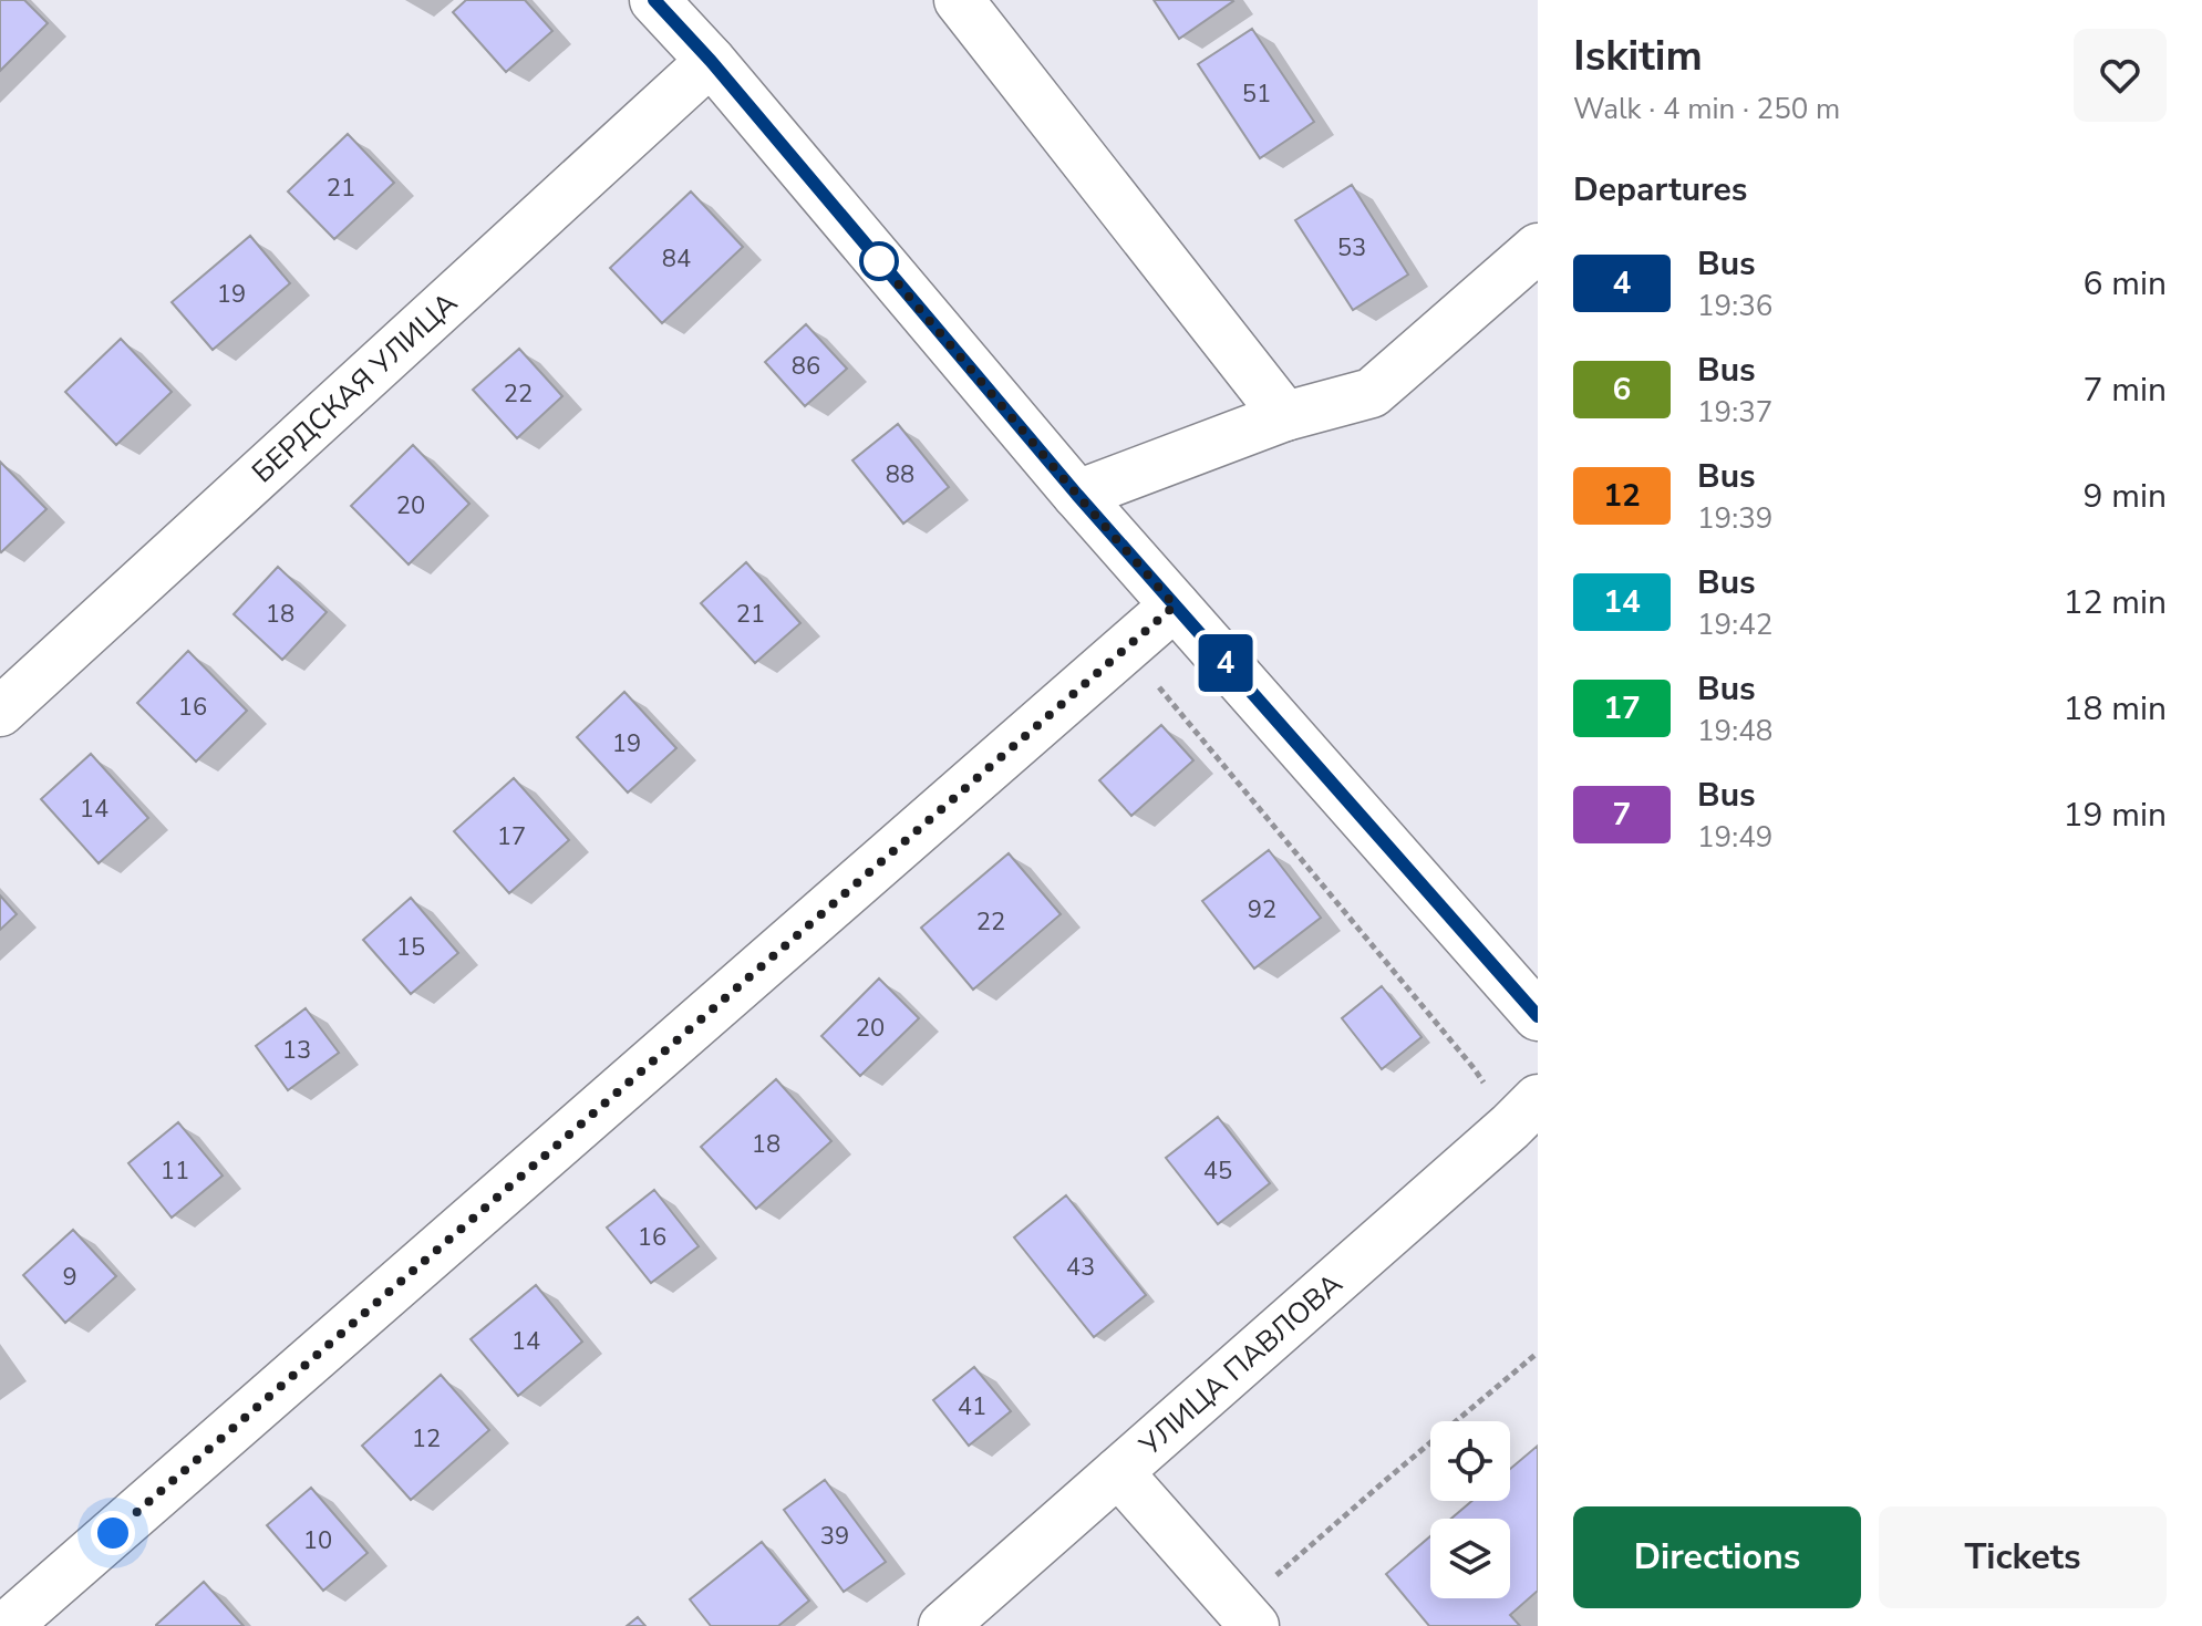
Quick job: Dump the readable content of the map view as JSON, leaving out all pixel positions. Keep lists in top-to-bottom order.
{
  "streets": {
    "street": ["БЕРДСКАЯ УЛИЦА", "УЛИЦА ПАВЛОВА"]
  },
  "lines": ["bus line 4"],
  "house_numbers": [
    "51",
    "21",
    "53",
    "84",
    "19",
    "86",
    "22",
    "88",
    "20",
    "18",
    "21",
    "16",
    "19",
    "14",
    "17",
    "92",
    "22",
    "15",
    "20",
    "13",
    "18",
    "11",
    "45",
    "16",
    "43",
    "9",
    "14",
    "41",
    "12",
    "39",
    "10"
  ],
  "page": {
    "on_map": "4",
    "heading": [
      ["Iskitim", "Walk · 4 min · 250 m"],
      "Departures"
    ],
    "list": [
      {
        "mark": "4",
        "name": "Bus",
        "note": "19:36",
        "value": "6 min"
      },
      {
        "mark": "6",
        "name": "Bus",
        "note": "19:37",
        "value": "7 min"
      },
      {
        "mark": "12",
        "name": "Bus",
        "note": "19:39",
        "value": "9 min"
      },
      {
        "mark": "14",
        "name": "Bus",
        "note": "19:42",
        "value": "12 min"
      },
      {
        "mark": "17",
        "name": "Bus",
        "note": "19:48",
        "value": "18 min"
      },
      {
        "mark": "7",
        "name": "Bus",
        "note": "19:49",
        "value": "19 min"
      }
    ],
    "buttons": ["Directions", "Tickets"]
  }
}
